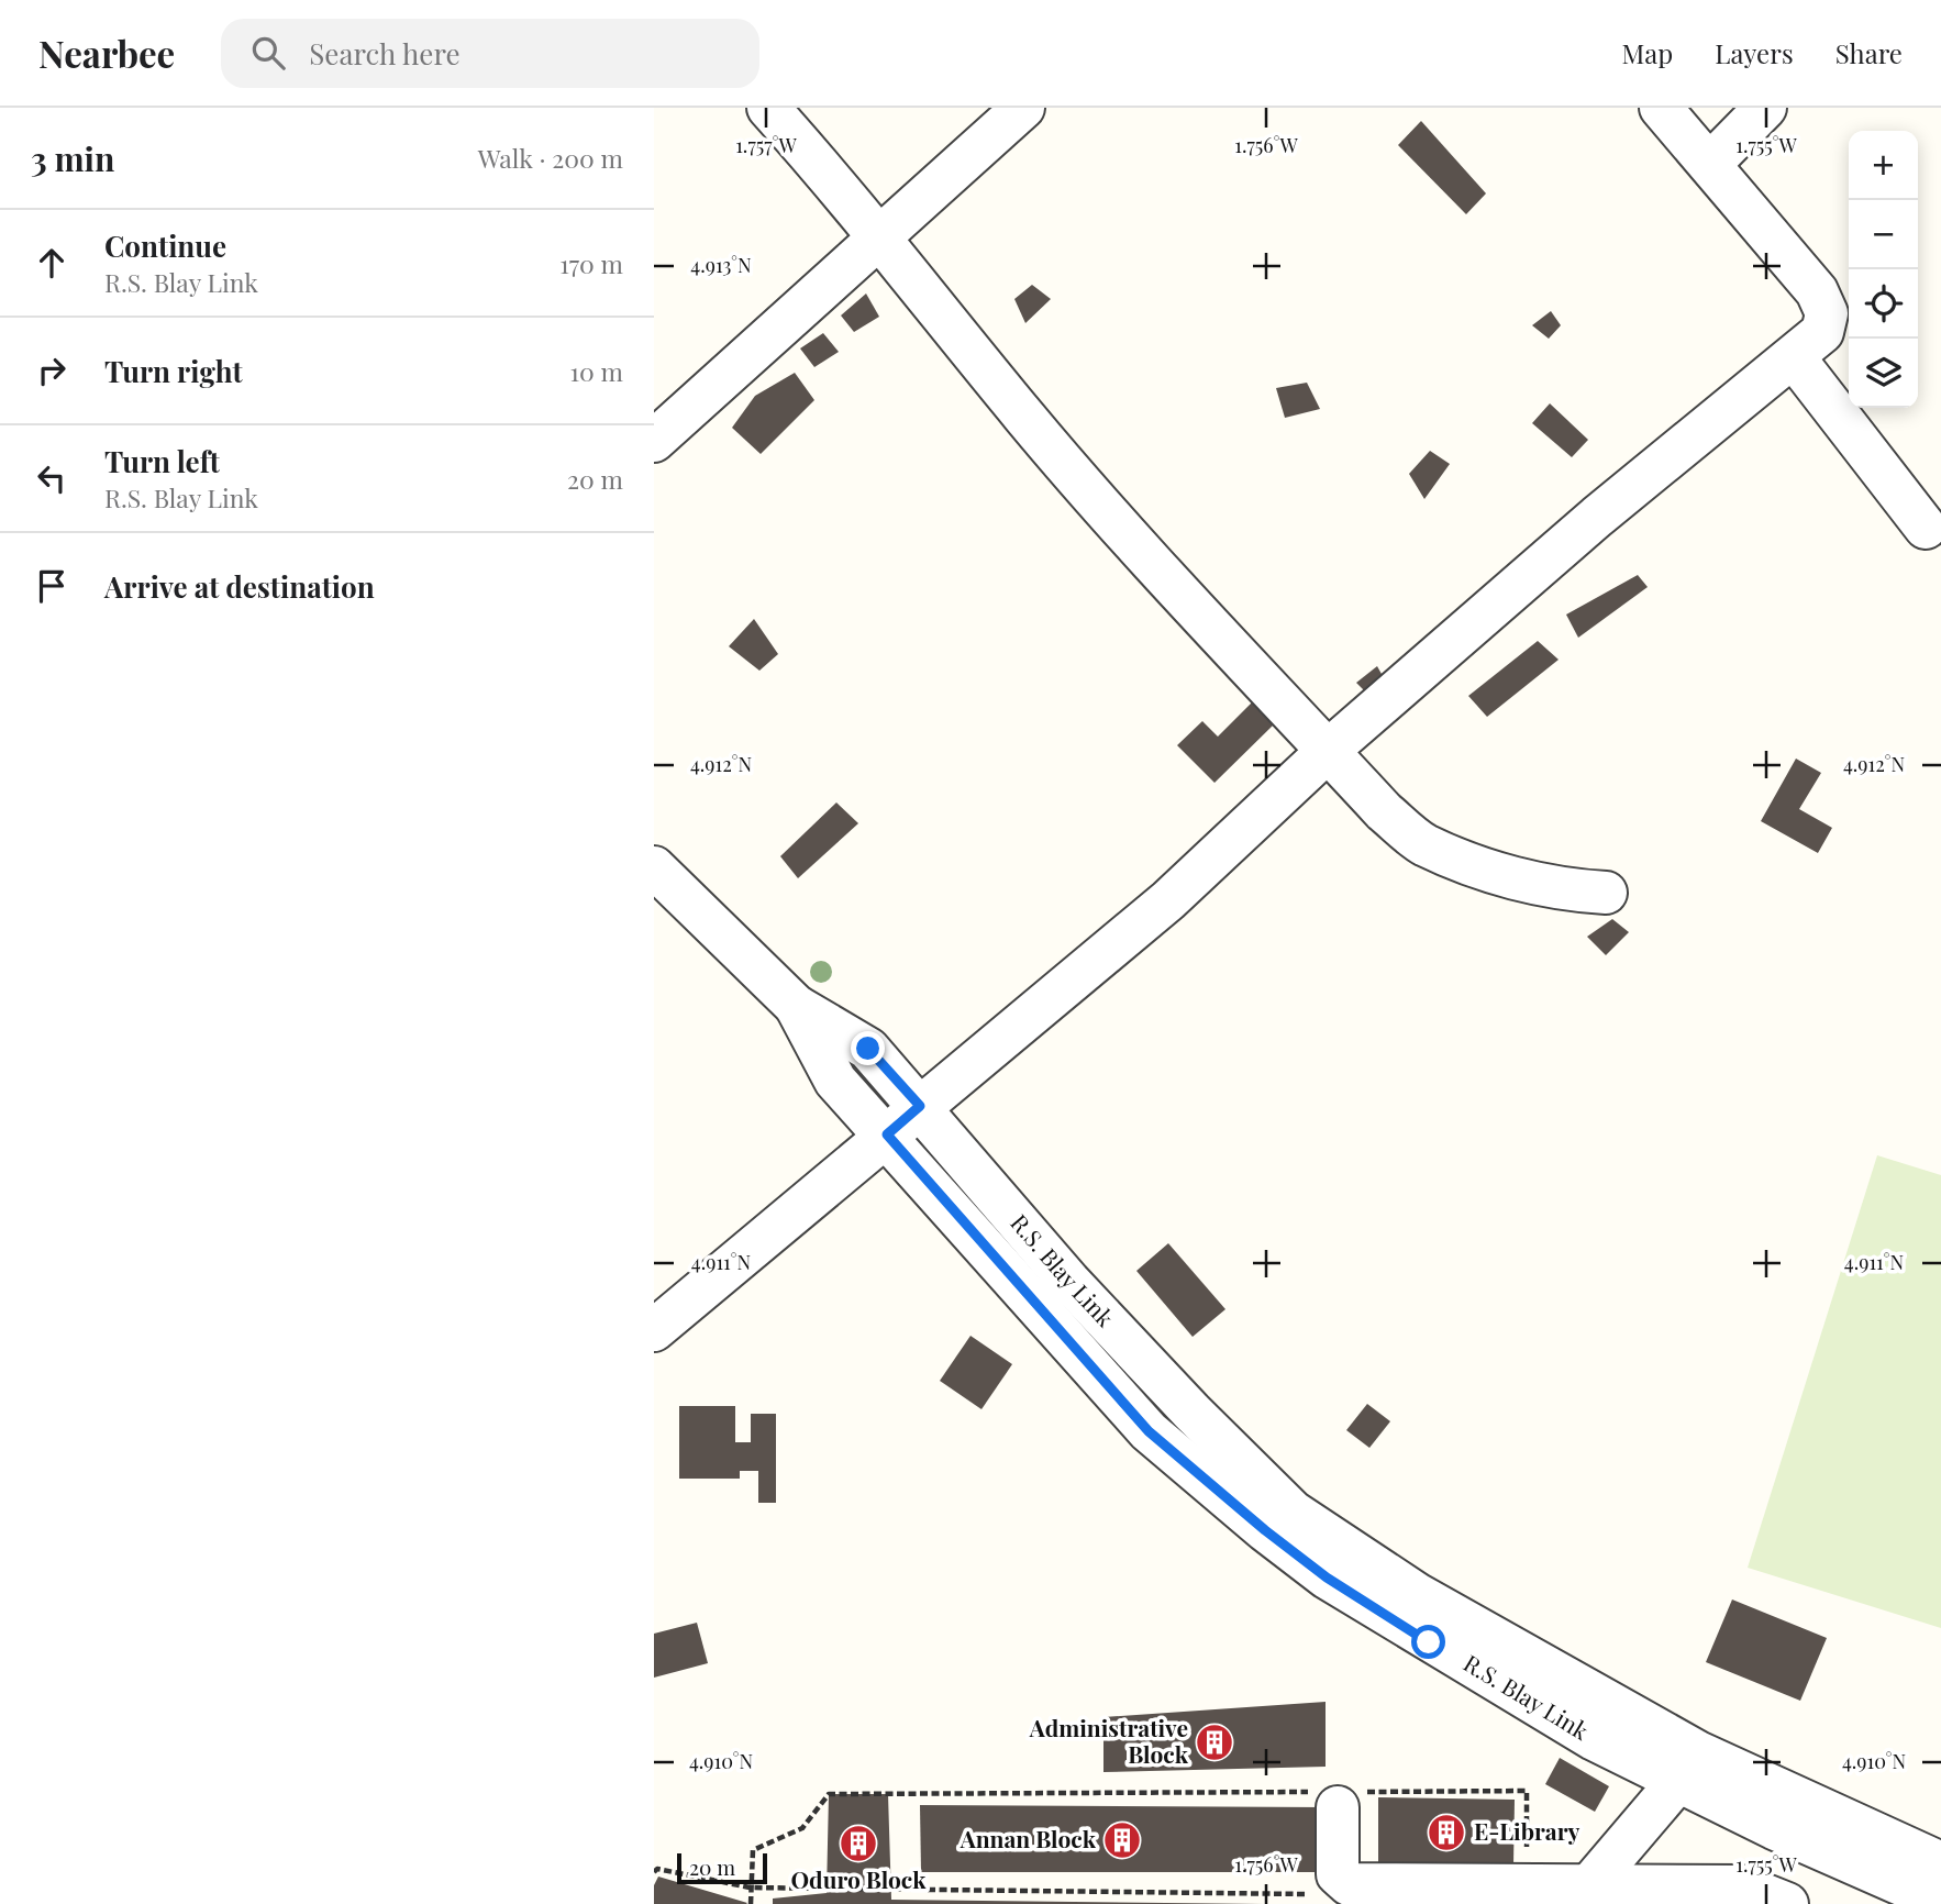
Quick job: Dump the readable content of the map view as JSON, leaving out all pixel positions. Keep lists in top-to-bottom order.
{
  "streets": {
    "street": ["R.S. Blay Link"]
  },
  "places": {
    "building": [
      "Administrative Block",
      "E-Library",
      "Annan Block",
      "Oduro Block"
    ]
  },
  "scale_bar": "20 m",
  "page": {
    "header": "Nearbee",
    "search": "Search here",
    "nav": ["Map", "Layers", "Share"],
    "heading": ["3 min", "Walk · 200 m"],
    "map_buttons": ["+", "−"],
    "list": [
      ["Continue", "R.S. Blay Link", "170 m"],
      ["Turn right", "10 m"],
      ["Turn left", "R.S. Blay Link", "20 m"],
      "Arrive at destination"
    ],
    "scale": "20 m"
  },
  "coordinates": [
    "1.757°W",
    "1.756°W",
    "1.755°W",
    "4.913°N",
    "4.912°N",
    "4.911°N",
    "4.910°N"
  ]
}
